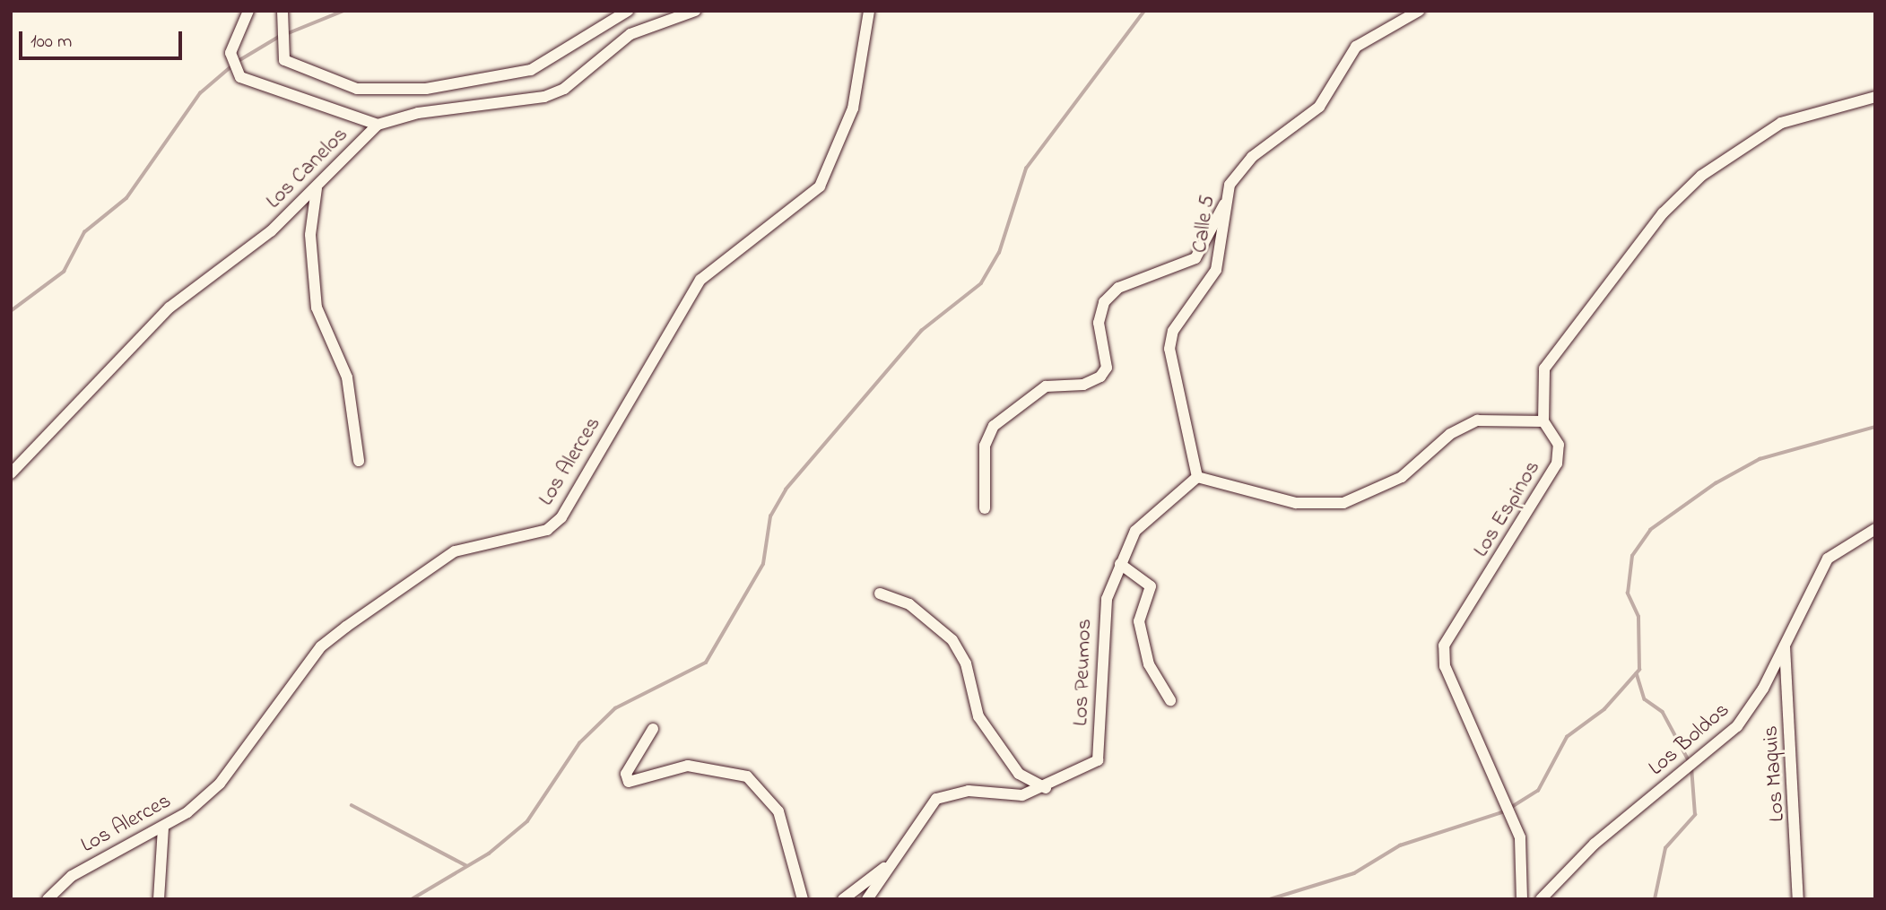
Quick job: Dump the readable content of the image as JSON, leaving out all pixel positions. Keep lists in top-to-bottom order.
{
  "streets": {
    "street": [
      "Los Canelos",
      "Calle 5",
      "Los Alerces",
      "Los Espinos",
      "Los Peumos",
      "Los Boldos",
      "Los Maquis"
    ]
  },
  "crossings": [
    ["Calle 5", "Los Peumos"],
    ["Los Boldos", "Los Maquis"]
  ],
  "scale_bar": "100 m"
}
